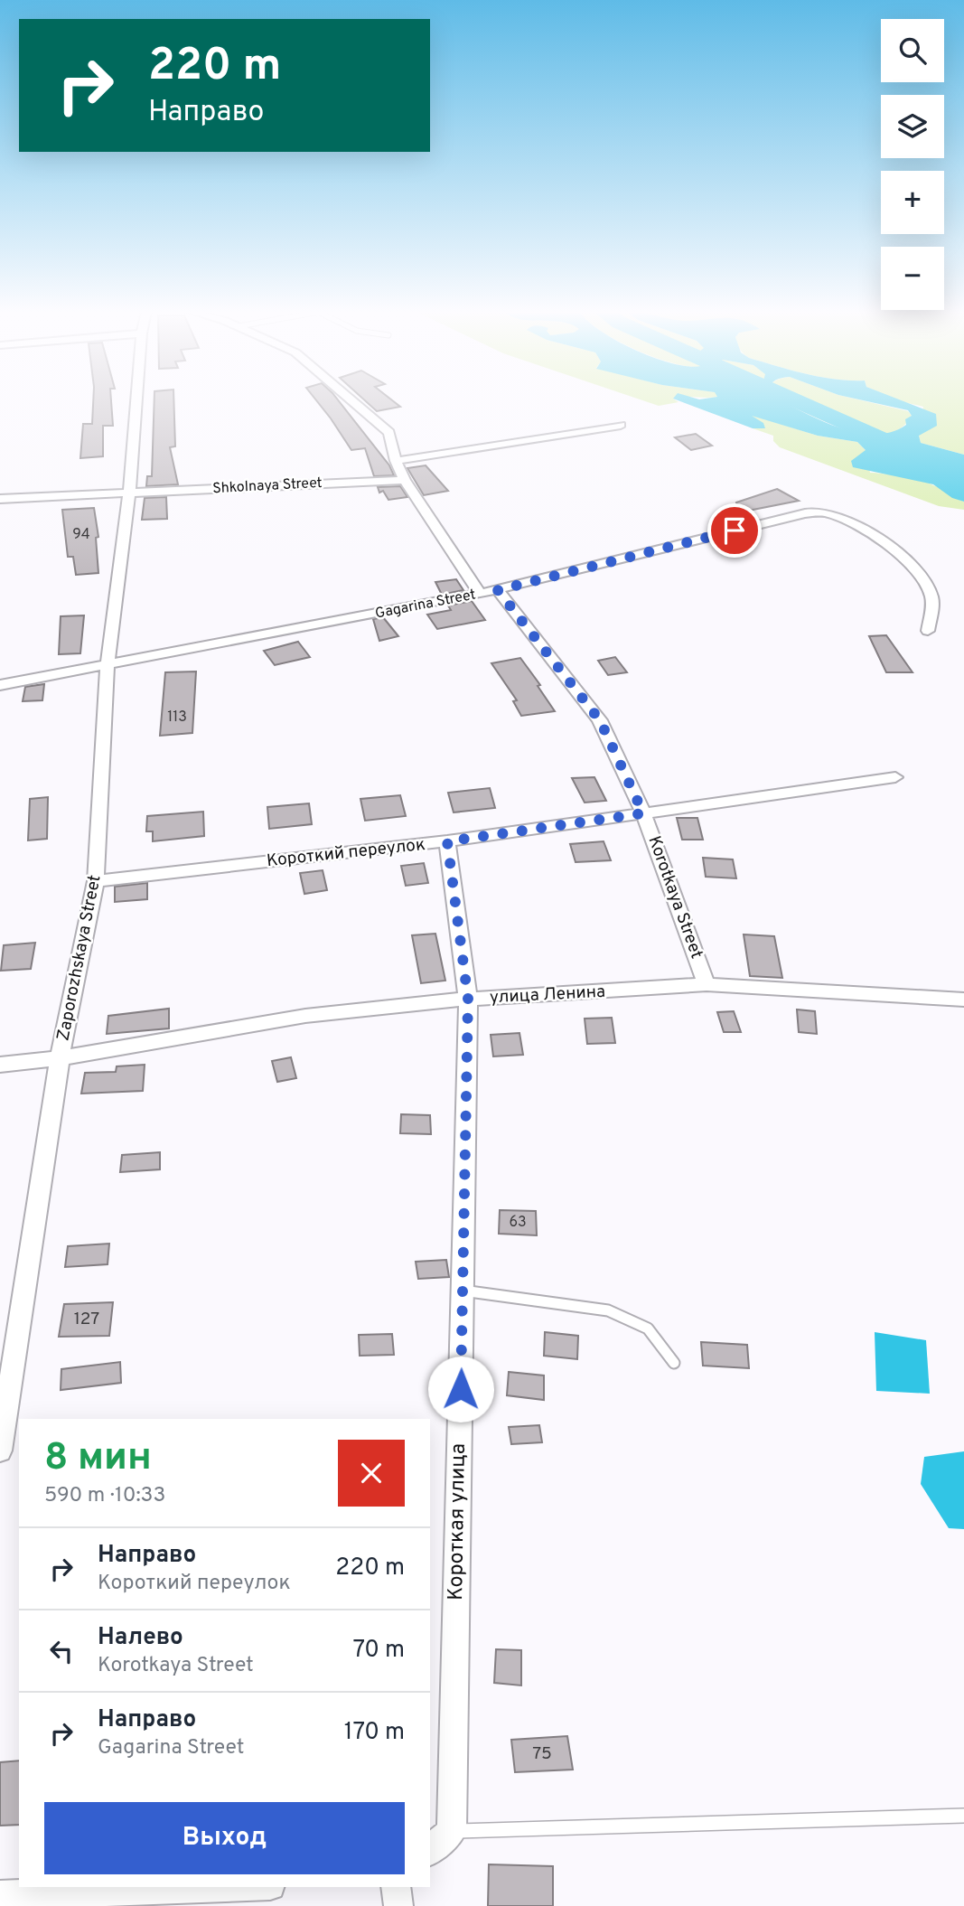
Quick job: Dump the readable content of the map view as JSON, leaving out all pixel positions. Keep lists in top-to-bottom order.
{
  "streets": {
    "street": [
      "Shkolnaya Street",
      "Gagarina Street",
      "Короткий переулок",
      "Korotkaya Street",
      "Zaporozhskaya Street",
      "улица Ленина",
      "Короткая улица"
    ]
  },
  "crossings": [
    ["Shkolnaya Street", "Zaporozhskaya Street"],
    ["Gagarina Street", "Korotkaya Street"],
    ["Gagarina Street", "Zaporozhskaya Street"],
    ["Короткий переулок", "Korotkaya Street"],
    ["Короткий переулок", "Zaporozhskaya Street"],
    ["Короткий переулок", "Короткая улица"],
    ["Korotkaya Street", "улица Ленина"],
    ["Zaporozhskaya Street", "улица Ленина"],
    ["улица Ленина", "Короткая улица"]
  ],
  "house_numbers": [
    "94",
    "113",
    "63",
    "127",
    "75"
  ],
  "page": {
    "map_buttons": ["+", "−"],
    "turn": ["220 m", "Направо"],
    "heading": ["8 мин", "590 m · 10:33"],
    "list": [
      {
        "name": "Направо",
        "note": "Короткий переулок",
        "value": "220 m"
      },
      {
        "name": "Налево",
        "note": "Korotkaya Street",
        "value": "70 m"
      },
      {
        "name": "Направо",
        "note": "Gagarina Street",
        "value": "170 m"
      }
    ],
    "buttons": "Выход"
  }
}
